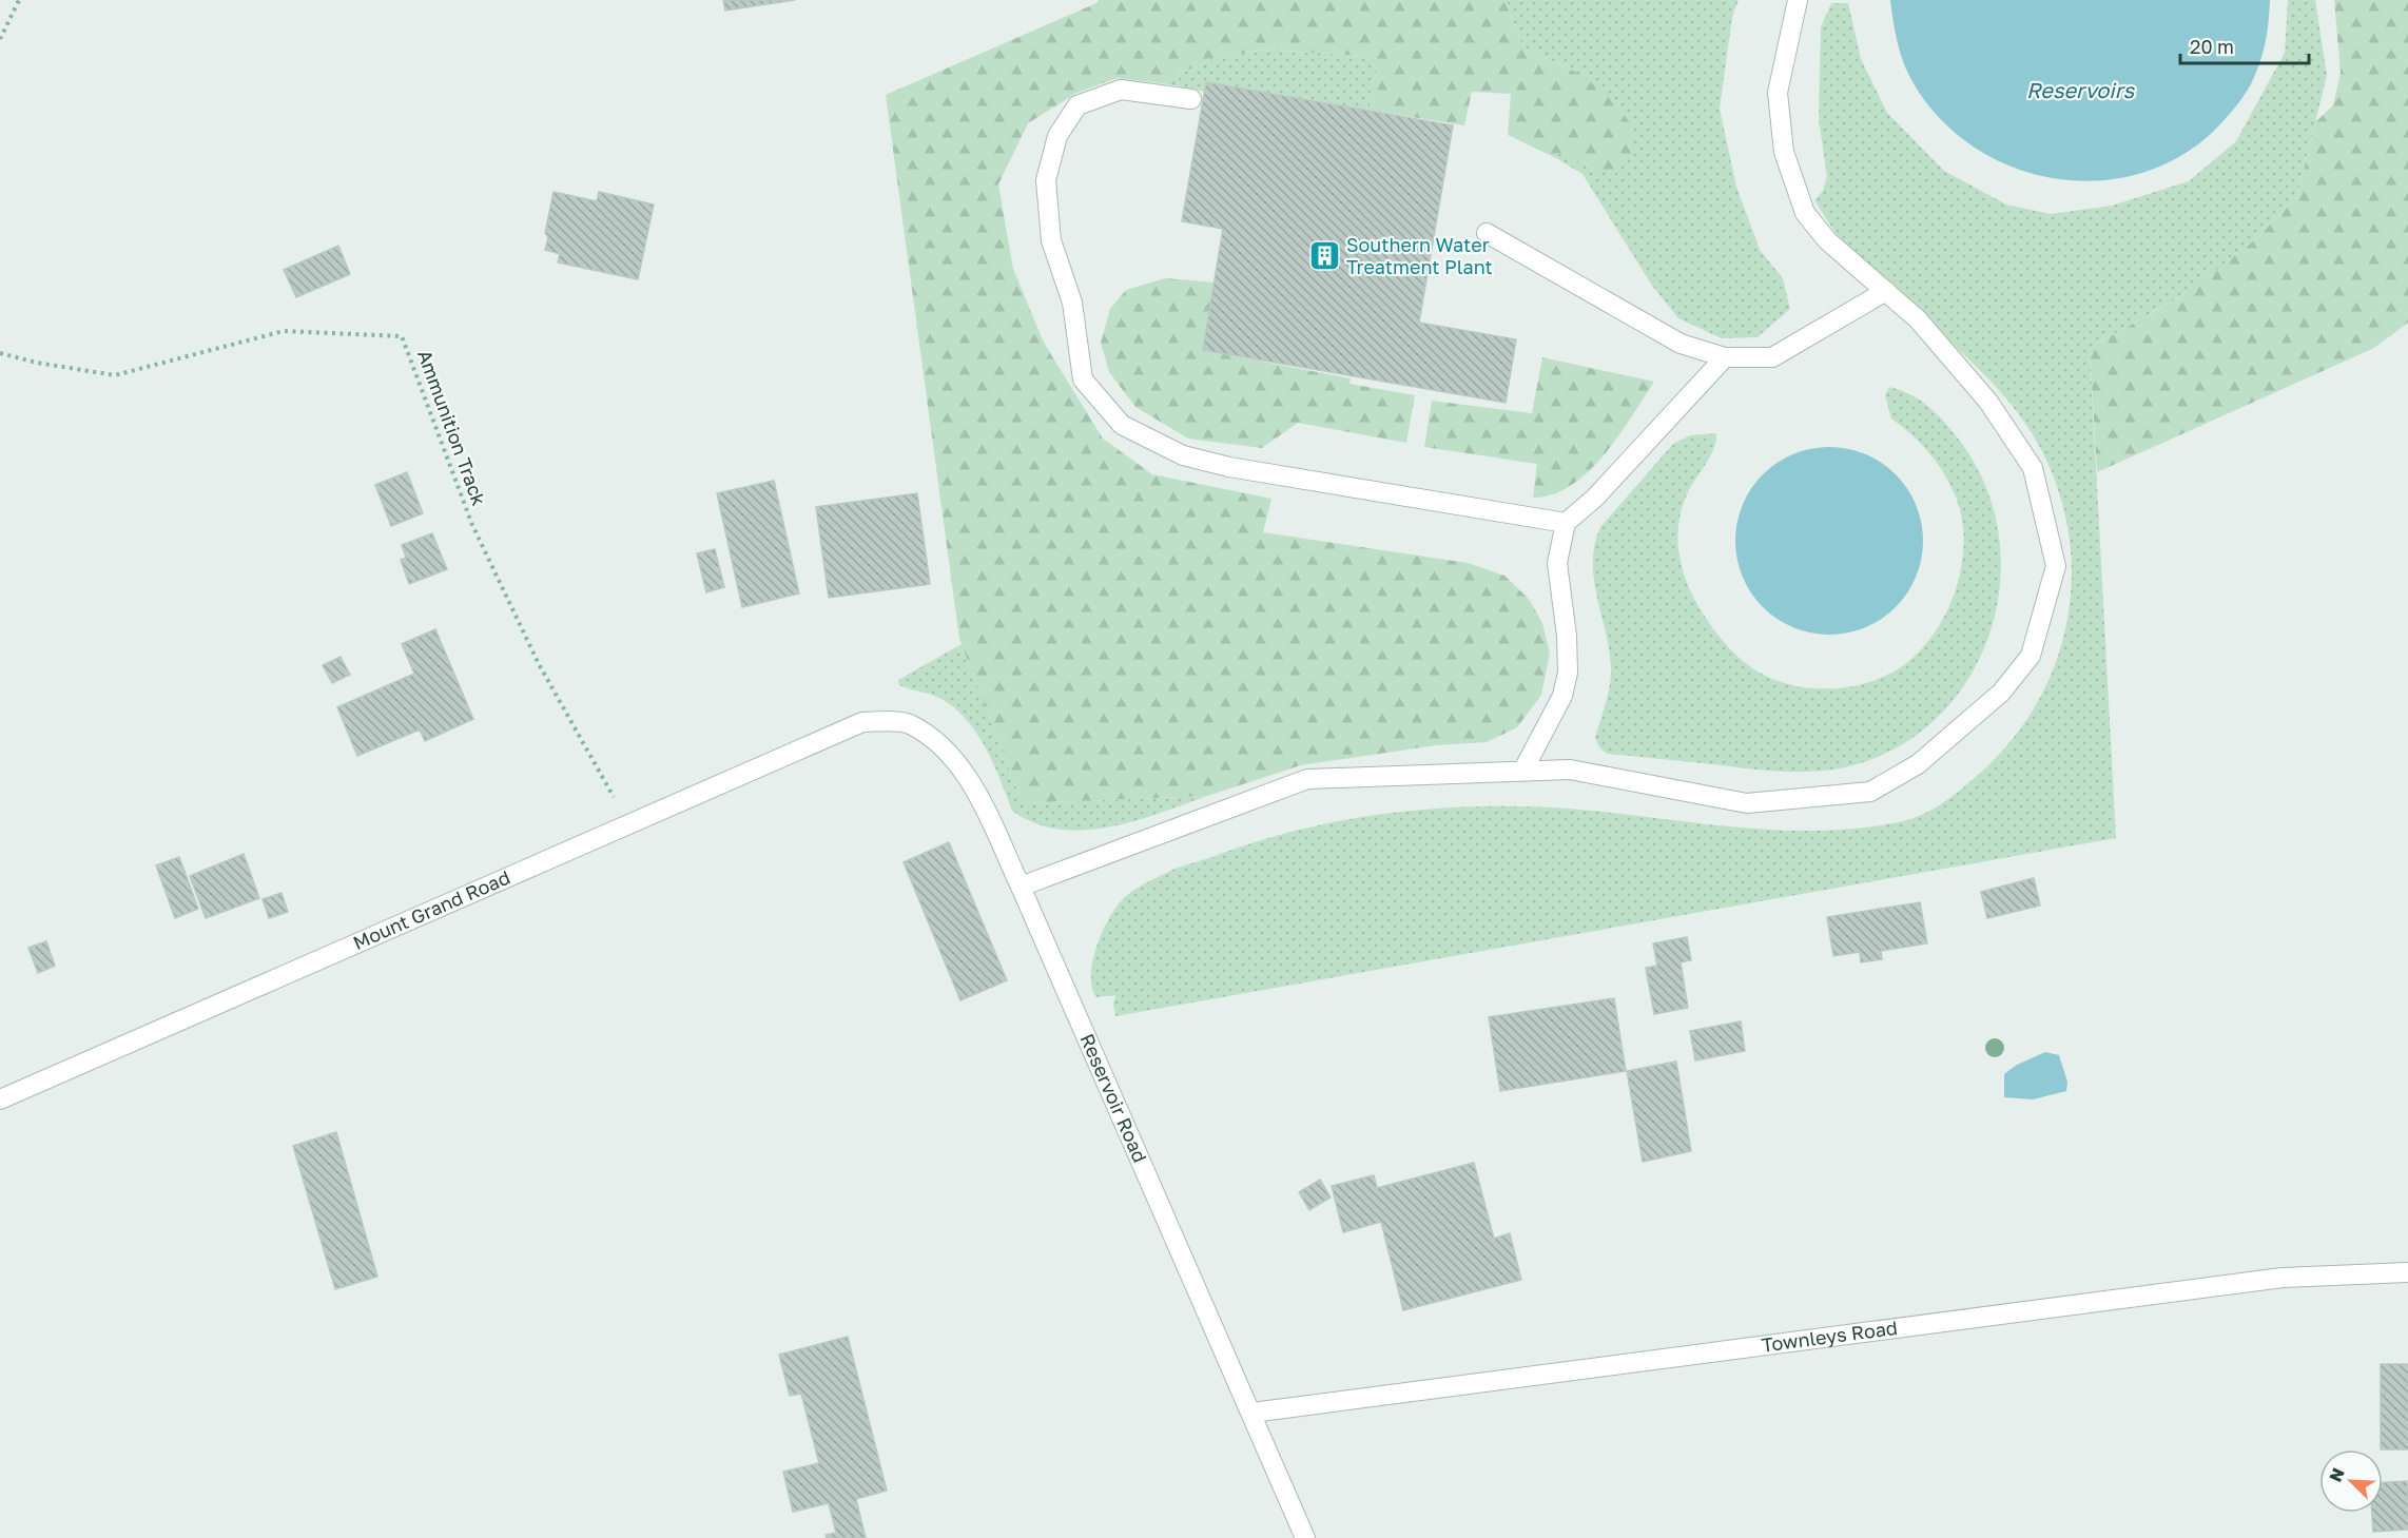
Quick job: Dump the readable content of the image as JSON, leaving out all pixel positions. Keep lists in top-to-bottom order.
{
  "streets": {
    "street": ["Mount Grand Road", "Reservoir Road", "Townleys Road"],
    "path": ["Ammunition Track"]
  },
  "crossings": [
    ["Ammunition Track", "Mount Grand Road"],
    ["Mount Grand Road", "Reservoir Road"],
    ["Reservoir Road", "Townleys Road"]
  ],
  "water": ["Reservoirs"],
  "places": {
    "building": ["Southern Water Treatment Plant"]
  },
  "scale_bar": "20 m",
  "north": "top left"
}
